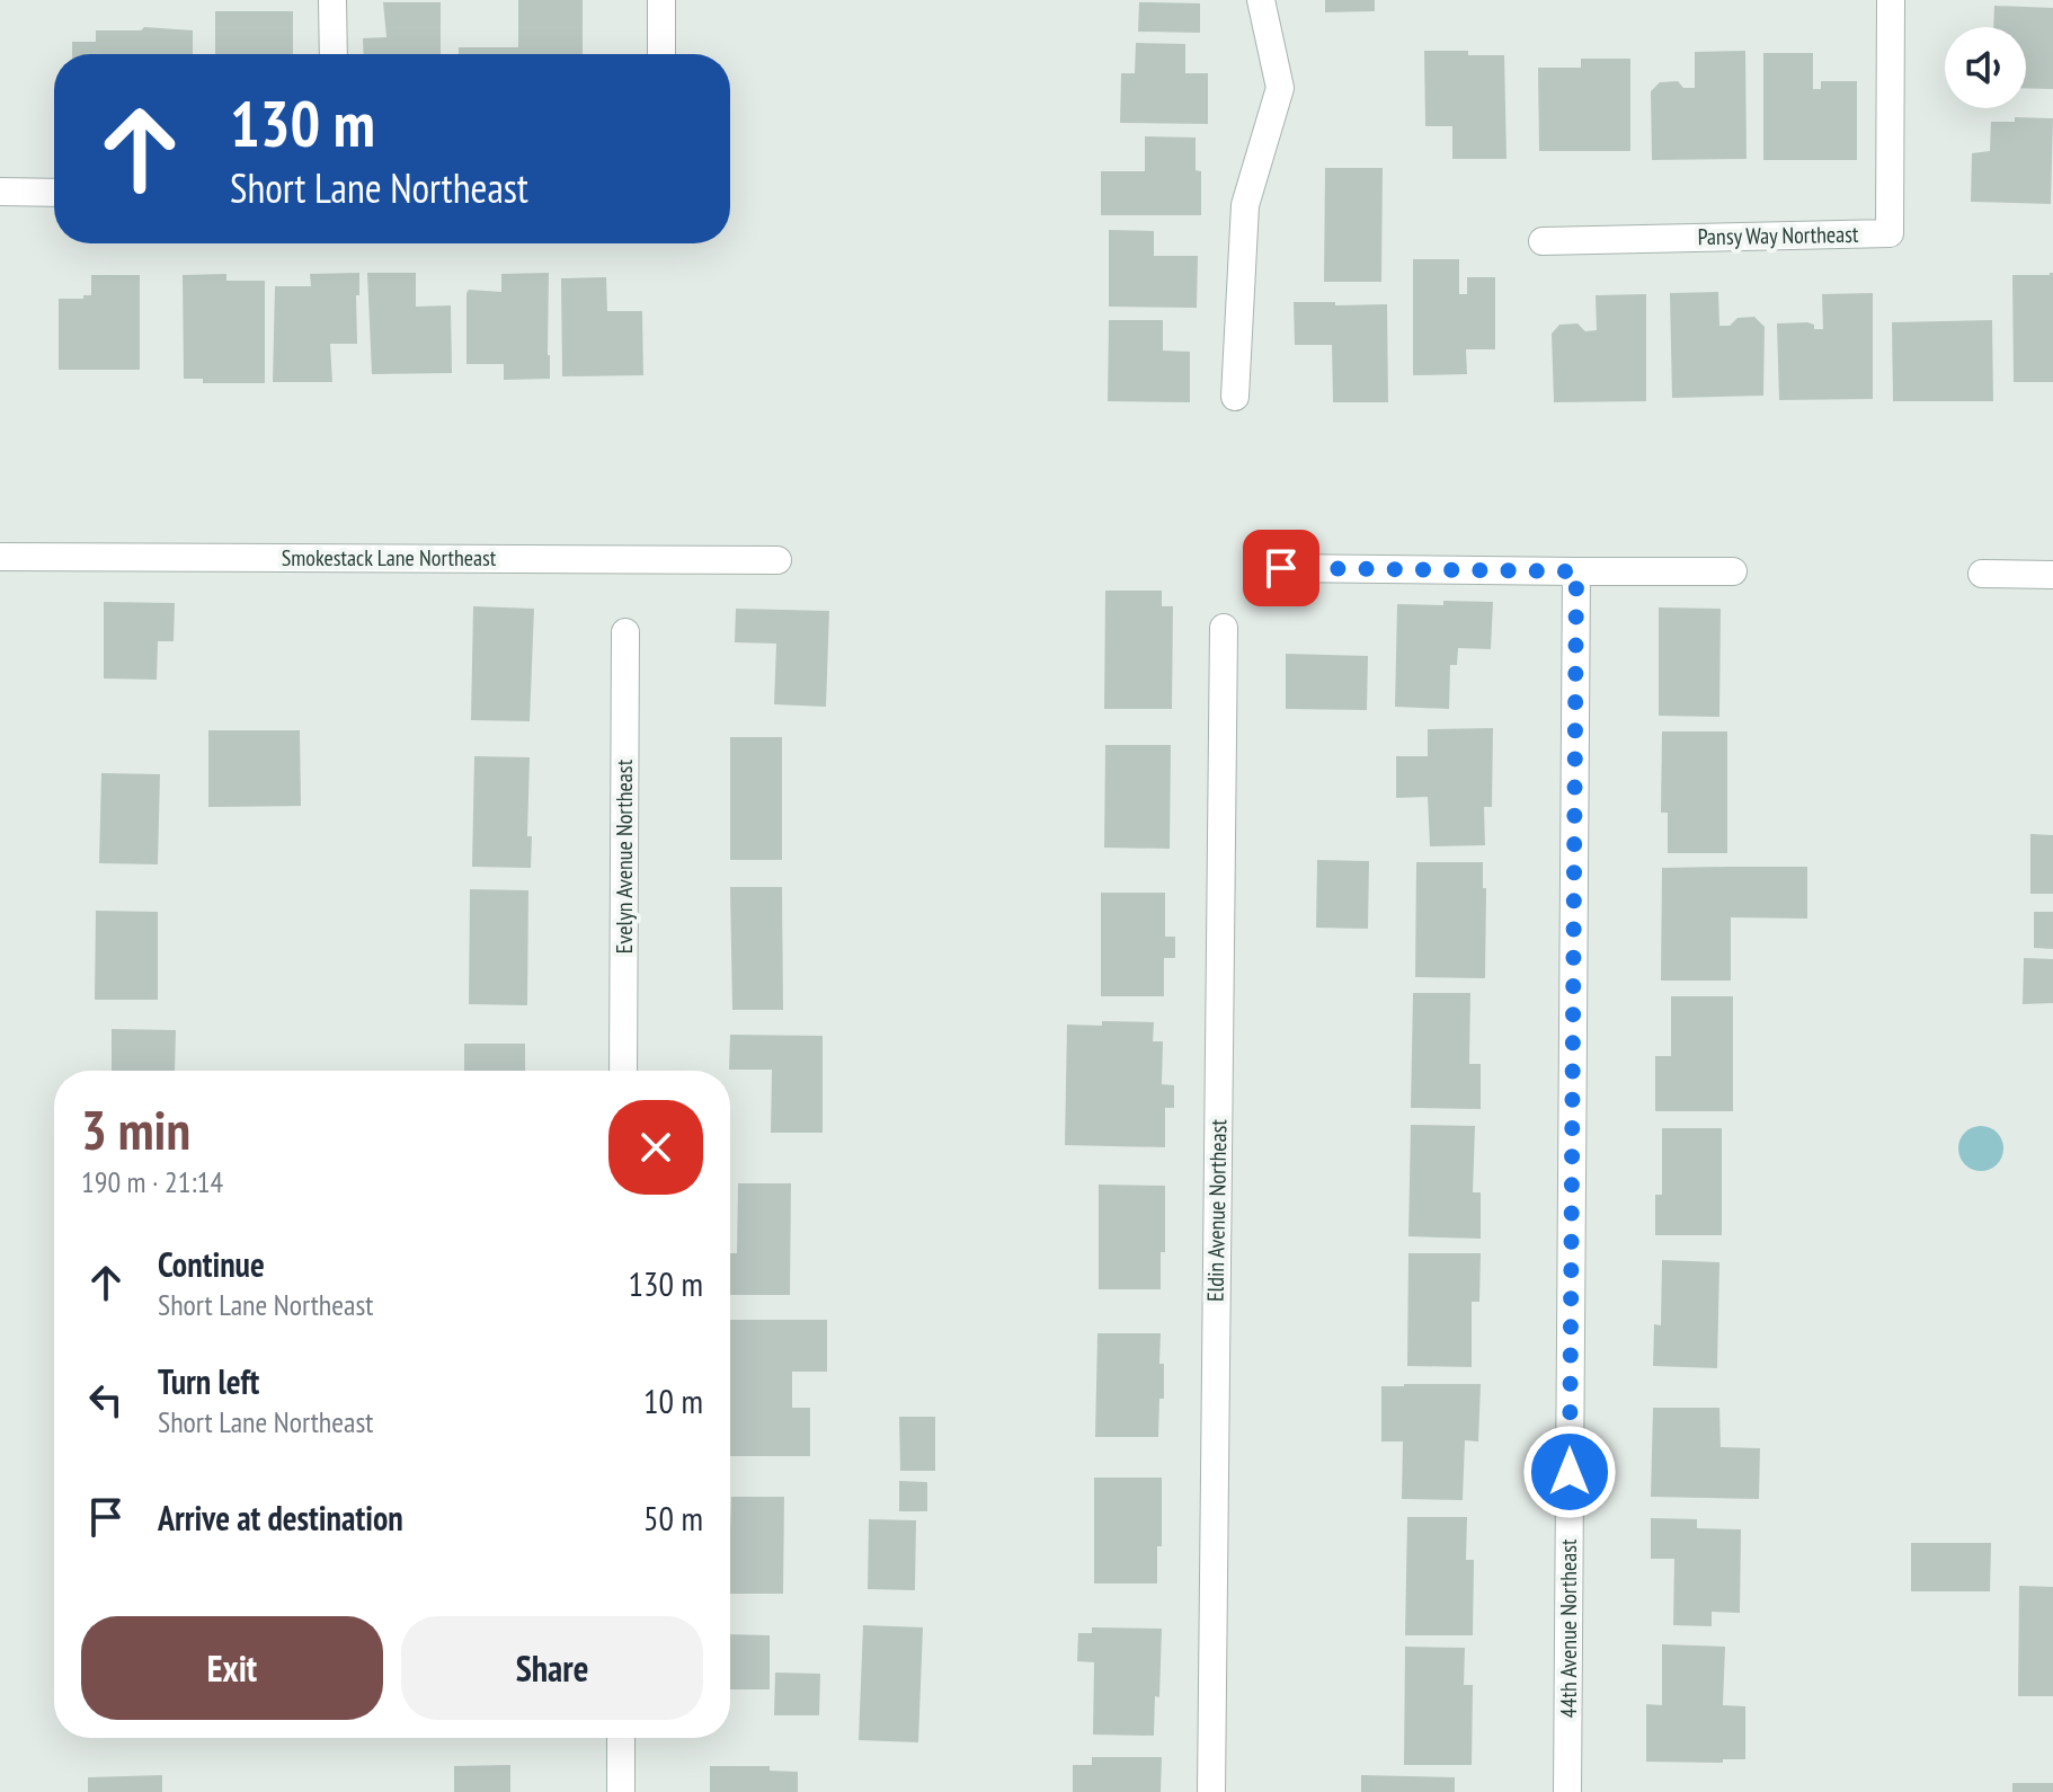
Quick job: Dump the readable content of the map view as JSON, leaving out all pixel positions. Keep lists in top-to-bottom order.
{
  "streets": {
    "street": [
      "Pansy Way Northeast",
      "Smokestack Lane Northeast",
      "Evelyn Avenue Northeast",
      "Eldin Avenue Northeast",
      "44th Avenue Northeast"
    ]
  },
  "page": {
    "turn": ["130 m", "Short Lane Northeast"],
    "heading": ["3 min", "190 m · 21:14"],
    "list": [
      {
        "name": "Continue",
        "note": "Short Lane Northeast",
        "value": "130 m"
      },
      {
        "name": "Turn left",
        "note": "Short Lane Northeast",
        "value": "10 m"
      },
      {
        "name": "Arrive at destination",
        "value": "50 m"
      }
    ],
    "buttons": ["Exit", "Share"]
  }
}
